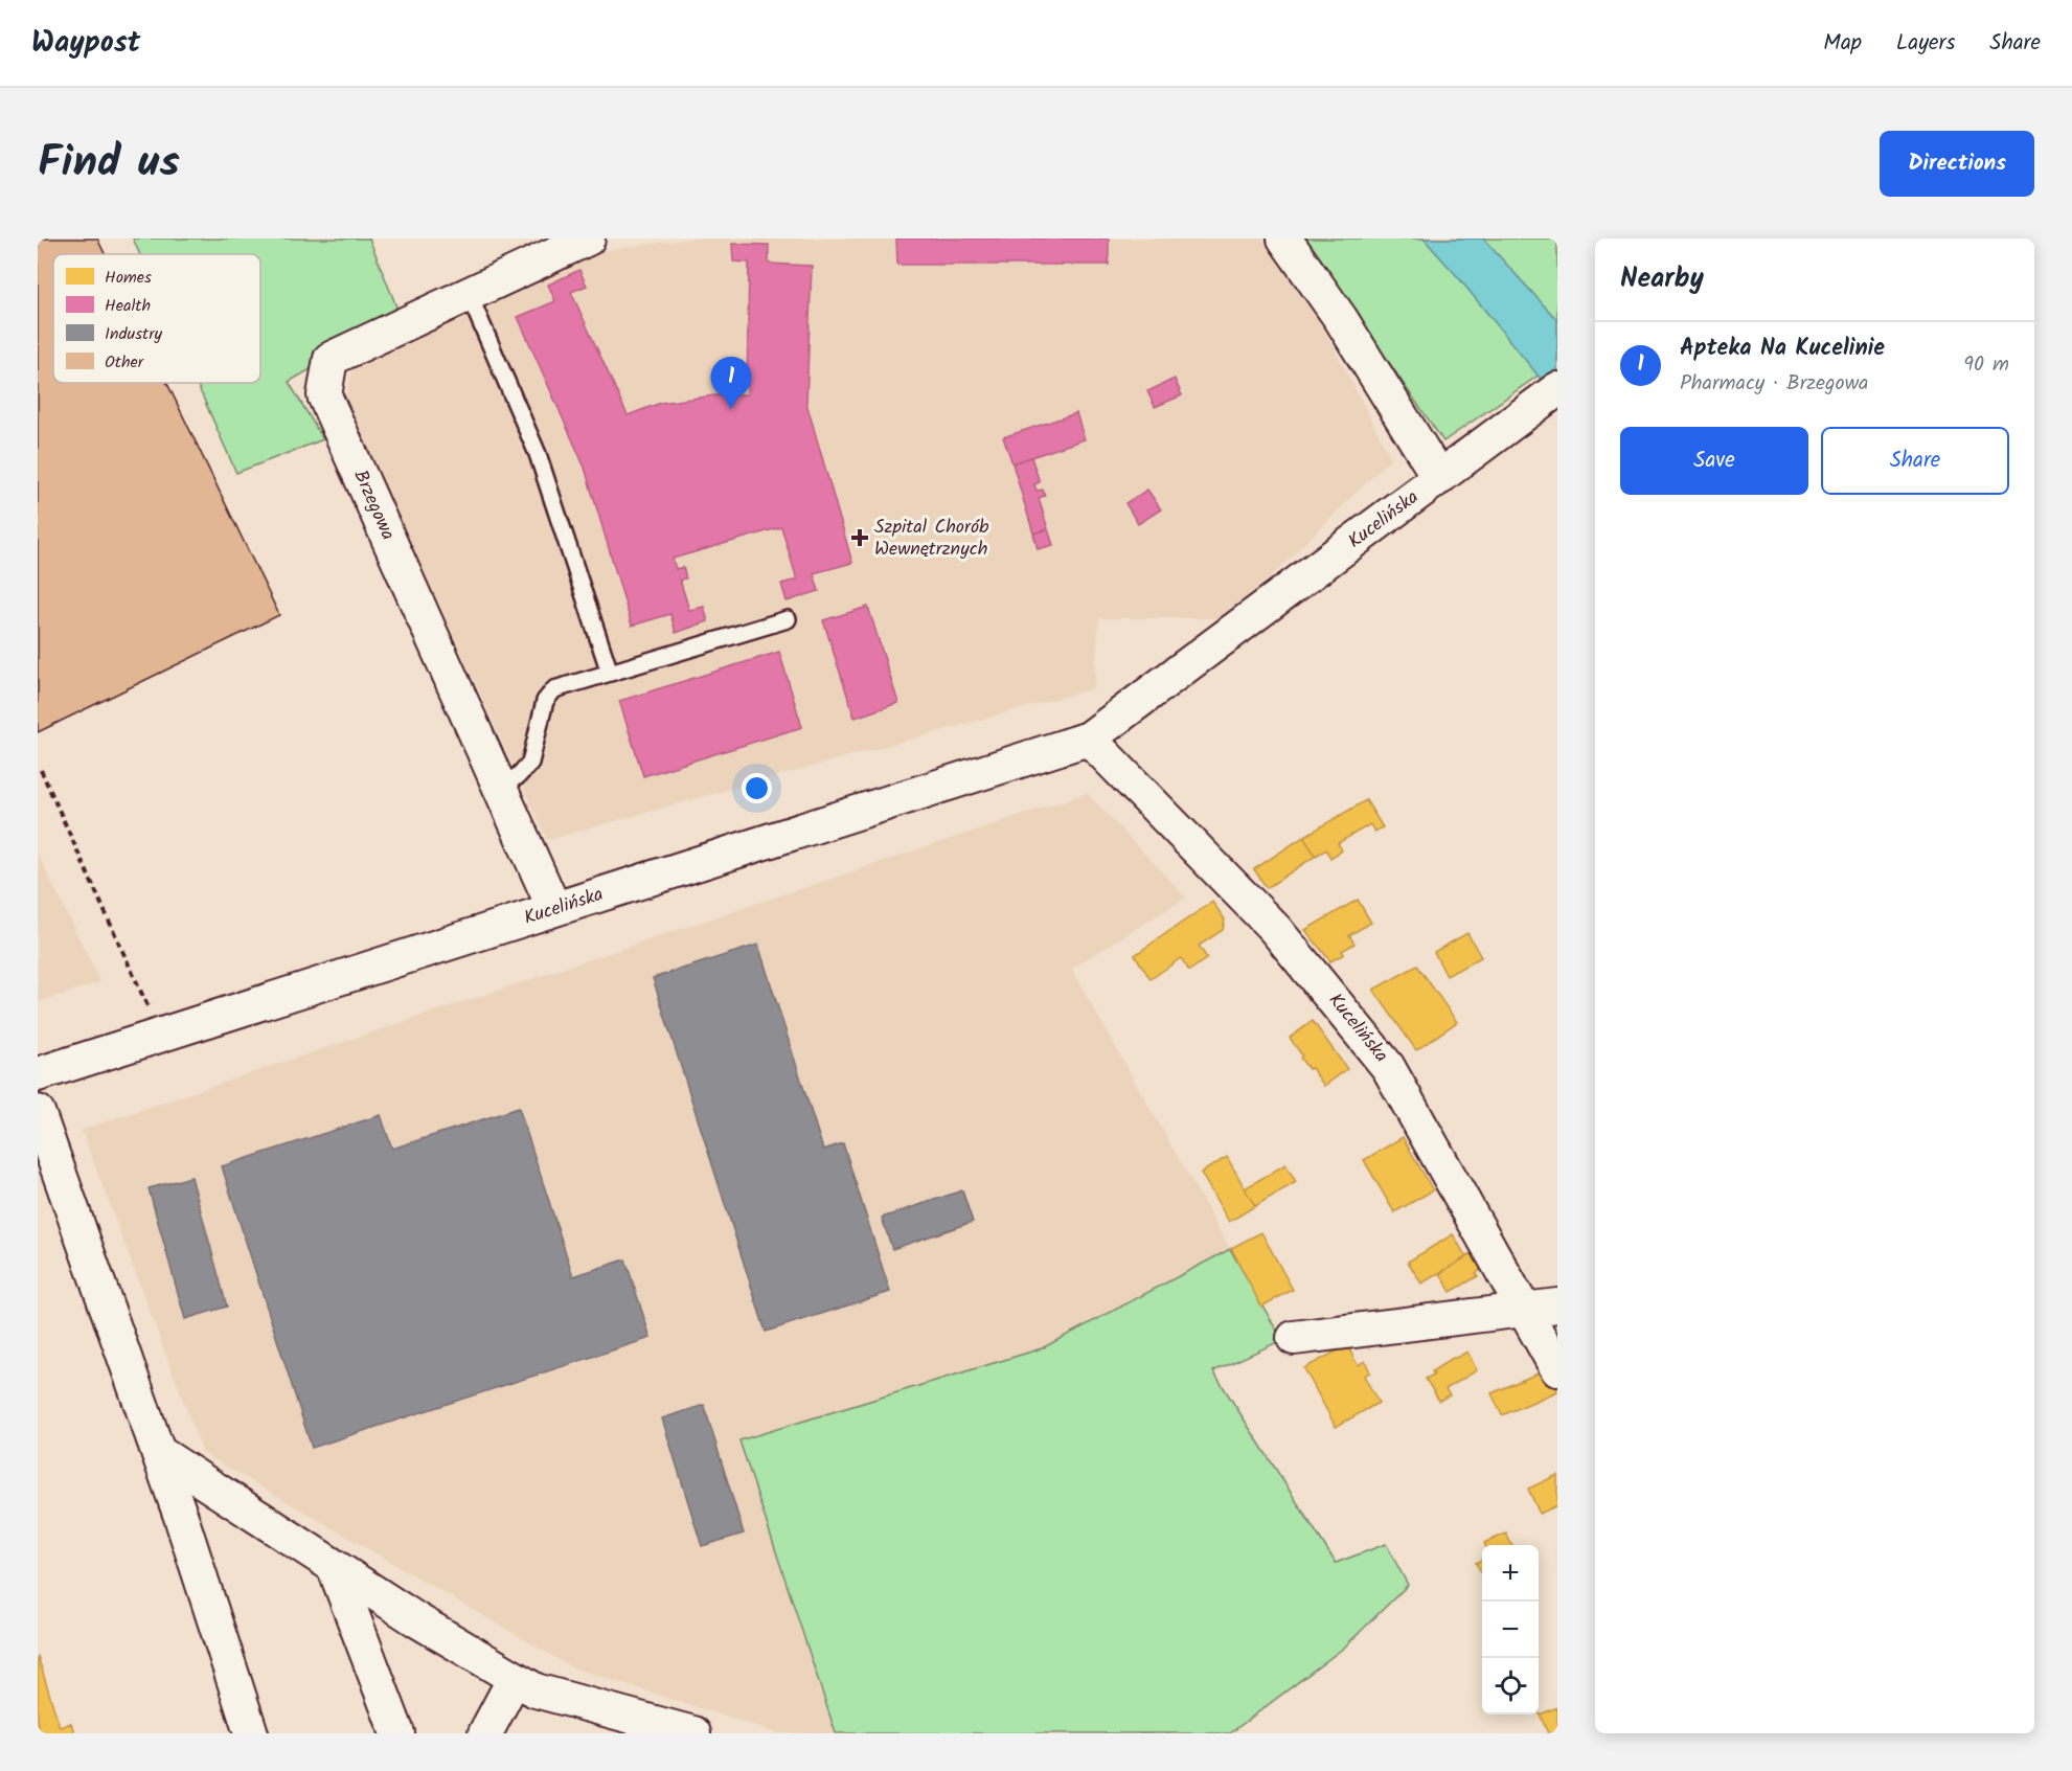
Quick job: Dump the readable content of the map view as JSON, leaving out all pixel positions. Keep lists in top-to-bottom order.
{
  "streets": {
    "street": ["Brzegowa", "Kucelińska"]
  },
  "crossings": [
    ["Brzegowa", "Kucelińska"]
  ],
  "places": {
    "health": ["Szpital Chorób Wewnętrznych"]
  },
  "legend": [
    "Homes",
    "Health",
    "Industry",
    "Other"
  ],
  "page": {
    "header": "Waypost",
    "nav": ["Map", "Layers", "Share"],
    "title": "Find us",
    "buttons": [
      "Directions",
      ["Save", "Share"]
    ],
    "heading": "Nearby",
    "list": [
      {
        "mark": "1",
        "name": "Apteka Na Kucelinie",
        "note": "Pharmacy · Brzegowa",
        "value": "90 m"
      }
    ],
    "pins": "1",
    "map_buttons": ["+", "−"]
  }
}
